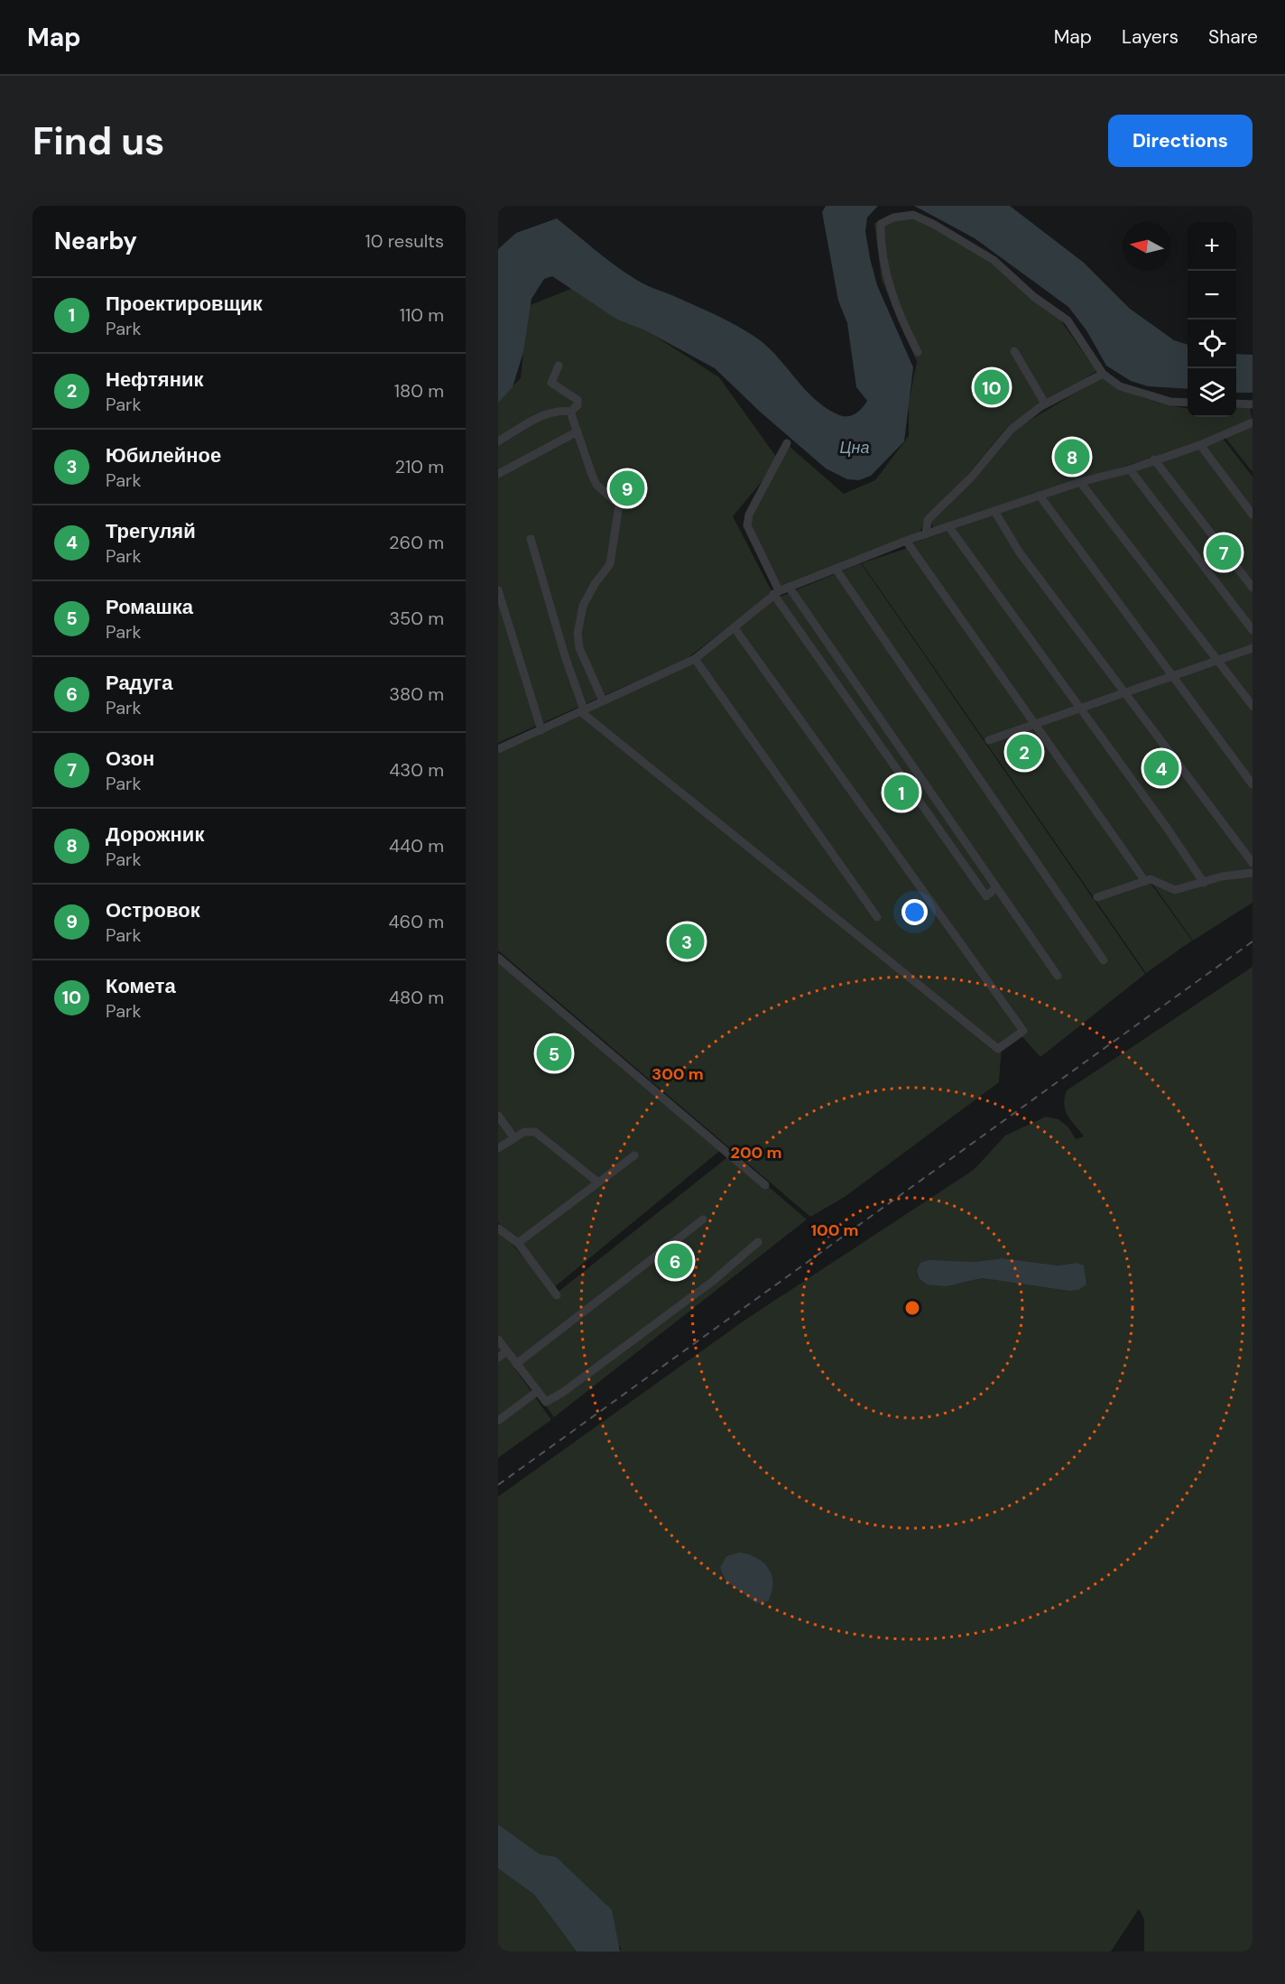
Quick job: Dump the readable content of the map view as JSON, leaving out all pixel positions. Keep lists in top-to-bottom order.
{
  "water": ["Цна"],
  "north": "left",
  "page": {
    "header": "Map",
    "nav": ["Map", "Layers", "Share"],
    "buttons": "Directions",
    "title": "Find us",
    "heading": ["Nearby", "10 results"],
    "map_buttons": ["+", "−"],
    "list": [
      {
        "mark": "1",
        "name": "Проектировщик",
        "note": "Park",
        "value": "110 m"
      },
      {
        "mark": "2",
        "name": "Нефтяник",
        "note": "Park",
        "value": "180 m"
      },
      {
        "mark": "3",
        "name": "Юбилейное",
        "note": "Park",
        "value": "210 m"
      },
      {
        "mark": "4",
        "name": "Трегуляй",
        "note": "Park",
        "value": "260 m"
      },
      {
        "mark": "5",
        "name": "Ромашка",
        "note": "Park",
        "value": "350 m"
      },
      {
        "mark": "6",
        "name": "Радуга",
        "note": "Park",
        "value": "380 m"
      },
      {
        "mark": "7",
        "name": "Озон",
        "note": "Park",
        "value": "430 m"
      },
      {
        "mark": "8",
        "name": "Дорожник",
        "note": "Park",
        "value": "440 m"
      },
      {
        "mark": "9",
        "name": "Островок",
        "note": "Park",
        "value": "460 m"
      },
      {
        "mark": "10",
        "name": "Комета",
        "note": "Park",
        "value": "480 m"
      }
    ],
    "pins": [
      "10",
      "8",
      "9",
      "7",
      "2",
      "4",
      "1",
      "3",
      "5",
      "6"
    ]
  },
  "rings": ["300 m", "200 m", "100 m"]
}
